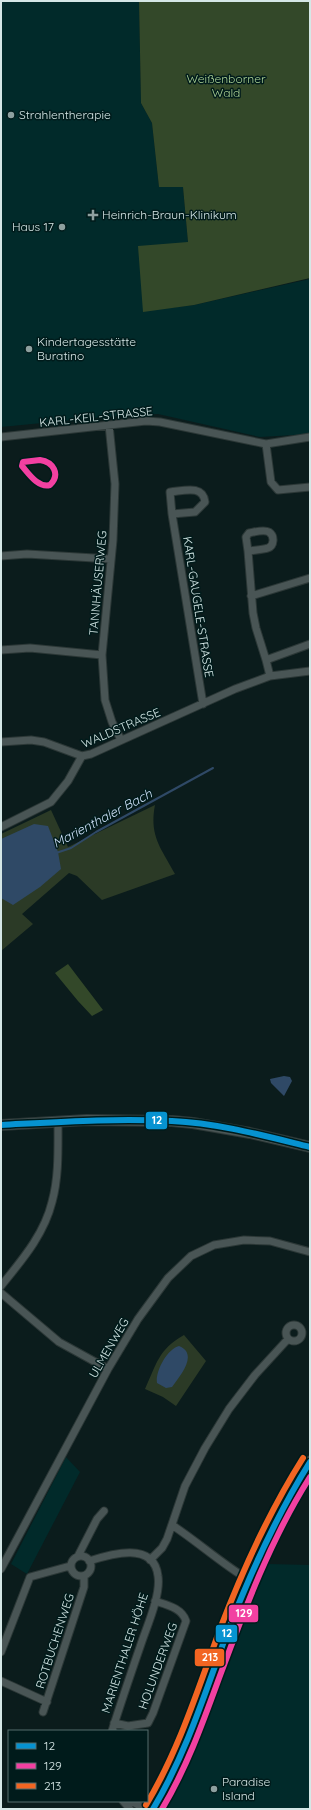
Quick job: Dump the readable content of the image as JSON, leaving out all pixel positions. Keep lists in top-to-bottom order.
{
  "streets": {
    "street": [
      "KARL-KEIL-STRASSE",
      "TANNHÄUSERWEG",
      "KARL-GAUGELE-STRASSE",
      "WALDSTRASSE",
      "ULMENWEG",
      "ROTBUCHENWEG",
      "MARIENTHALER HÖHE",
      "HOLUNDERWEG"
    ]
  },
  "crossings": [
    ["KARL-KEIL-STRASSE", "TANNHÄUSERWEG"],
    ["TANNHÄUSERWEG", "WALDSTRASSE"],
    ["KARL-GAUGELE-STRASSE", "WALDSTRASSE"],
    ["MARIENTHALER HÖHE", "HOLUNDERWEG"]
  ],
  "water": ["Marienthaler Bach"],
  "parks": ["Weißenborner Wald"],
  "places": {
    "other": [
      "Strahlentherapie",
      "Haus 17",
      "Kindertagesstätte Buratino",
      "Paradise Island"
    ],
    "health": ["Heinrich-Braun-Klinikum"]
  },
  "lines": ["transit line 129", "transit line 12", "transit line 213"],
  "legend": ["12", "129", "213"]
}
